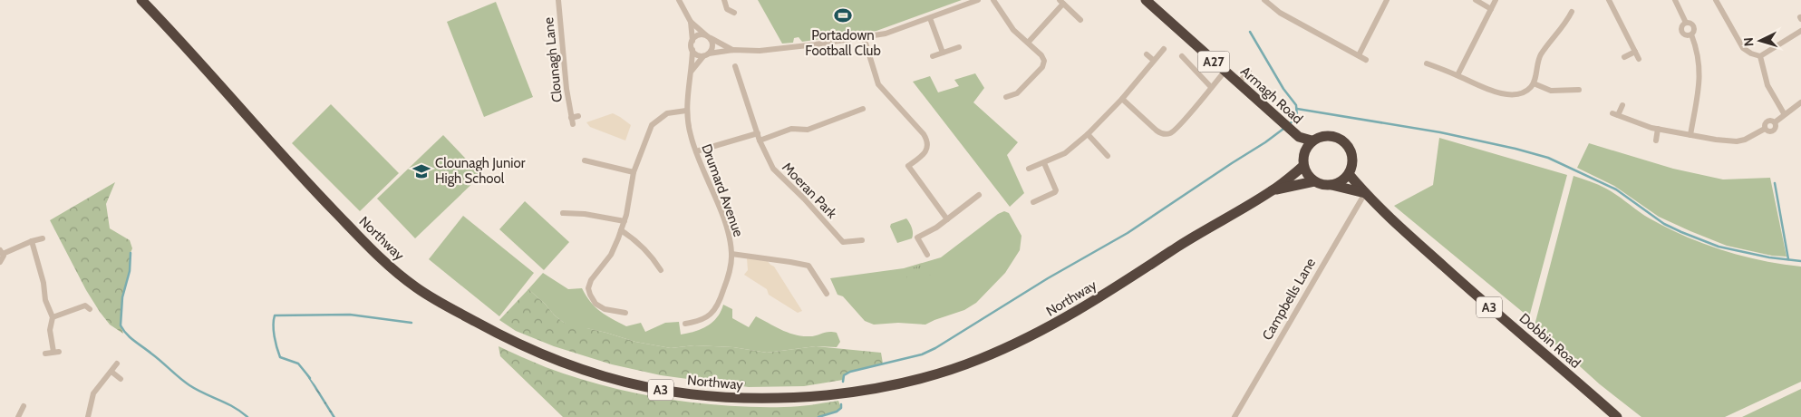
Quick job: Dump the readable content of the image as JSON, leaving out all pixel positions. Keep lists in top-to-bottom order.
{
  "streets": {
    "highway": [
      "A27",
      "Armagh Road",
      "Northway",
      "A3",
      "Dobbin Road"
    ],
    "street": [
      "Clounagh Lane",
      "Drumard Avenue",
      "Moeran Park",
      "Campbells Lane"
    ]
  },
  "crossings": [
    ["Armagh Road", "Northway"],
    ["Armagh Road", "A3"],
    ["Armagh Road", "Dobbin Road"],
    ["Northway", "A3"],
    ["Northway", "Dobbin Road"],
    ["Campbells Lane", "Dobbin Road"],
    ["A3", "Dobbin Road"]
  ],
  "places": {
    "sports": ["Portadown Football Club"],
    "school or university": ["Clounagh Junior High School"]
  },
  "north": "left"
}
